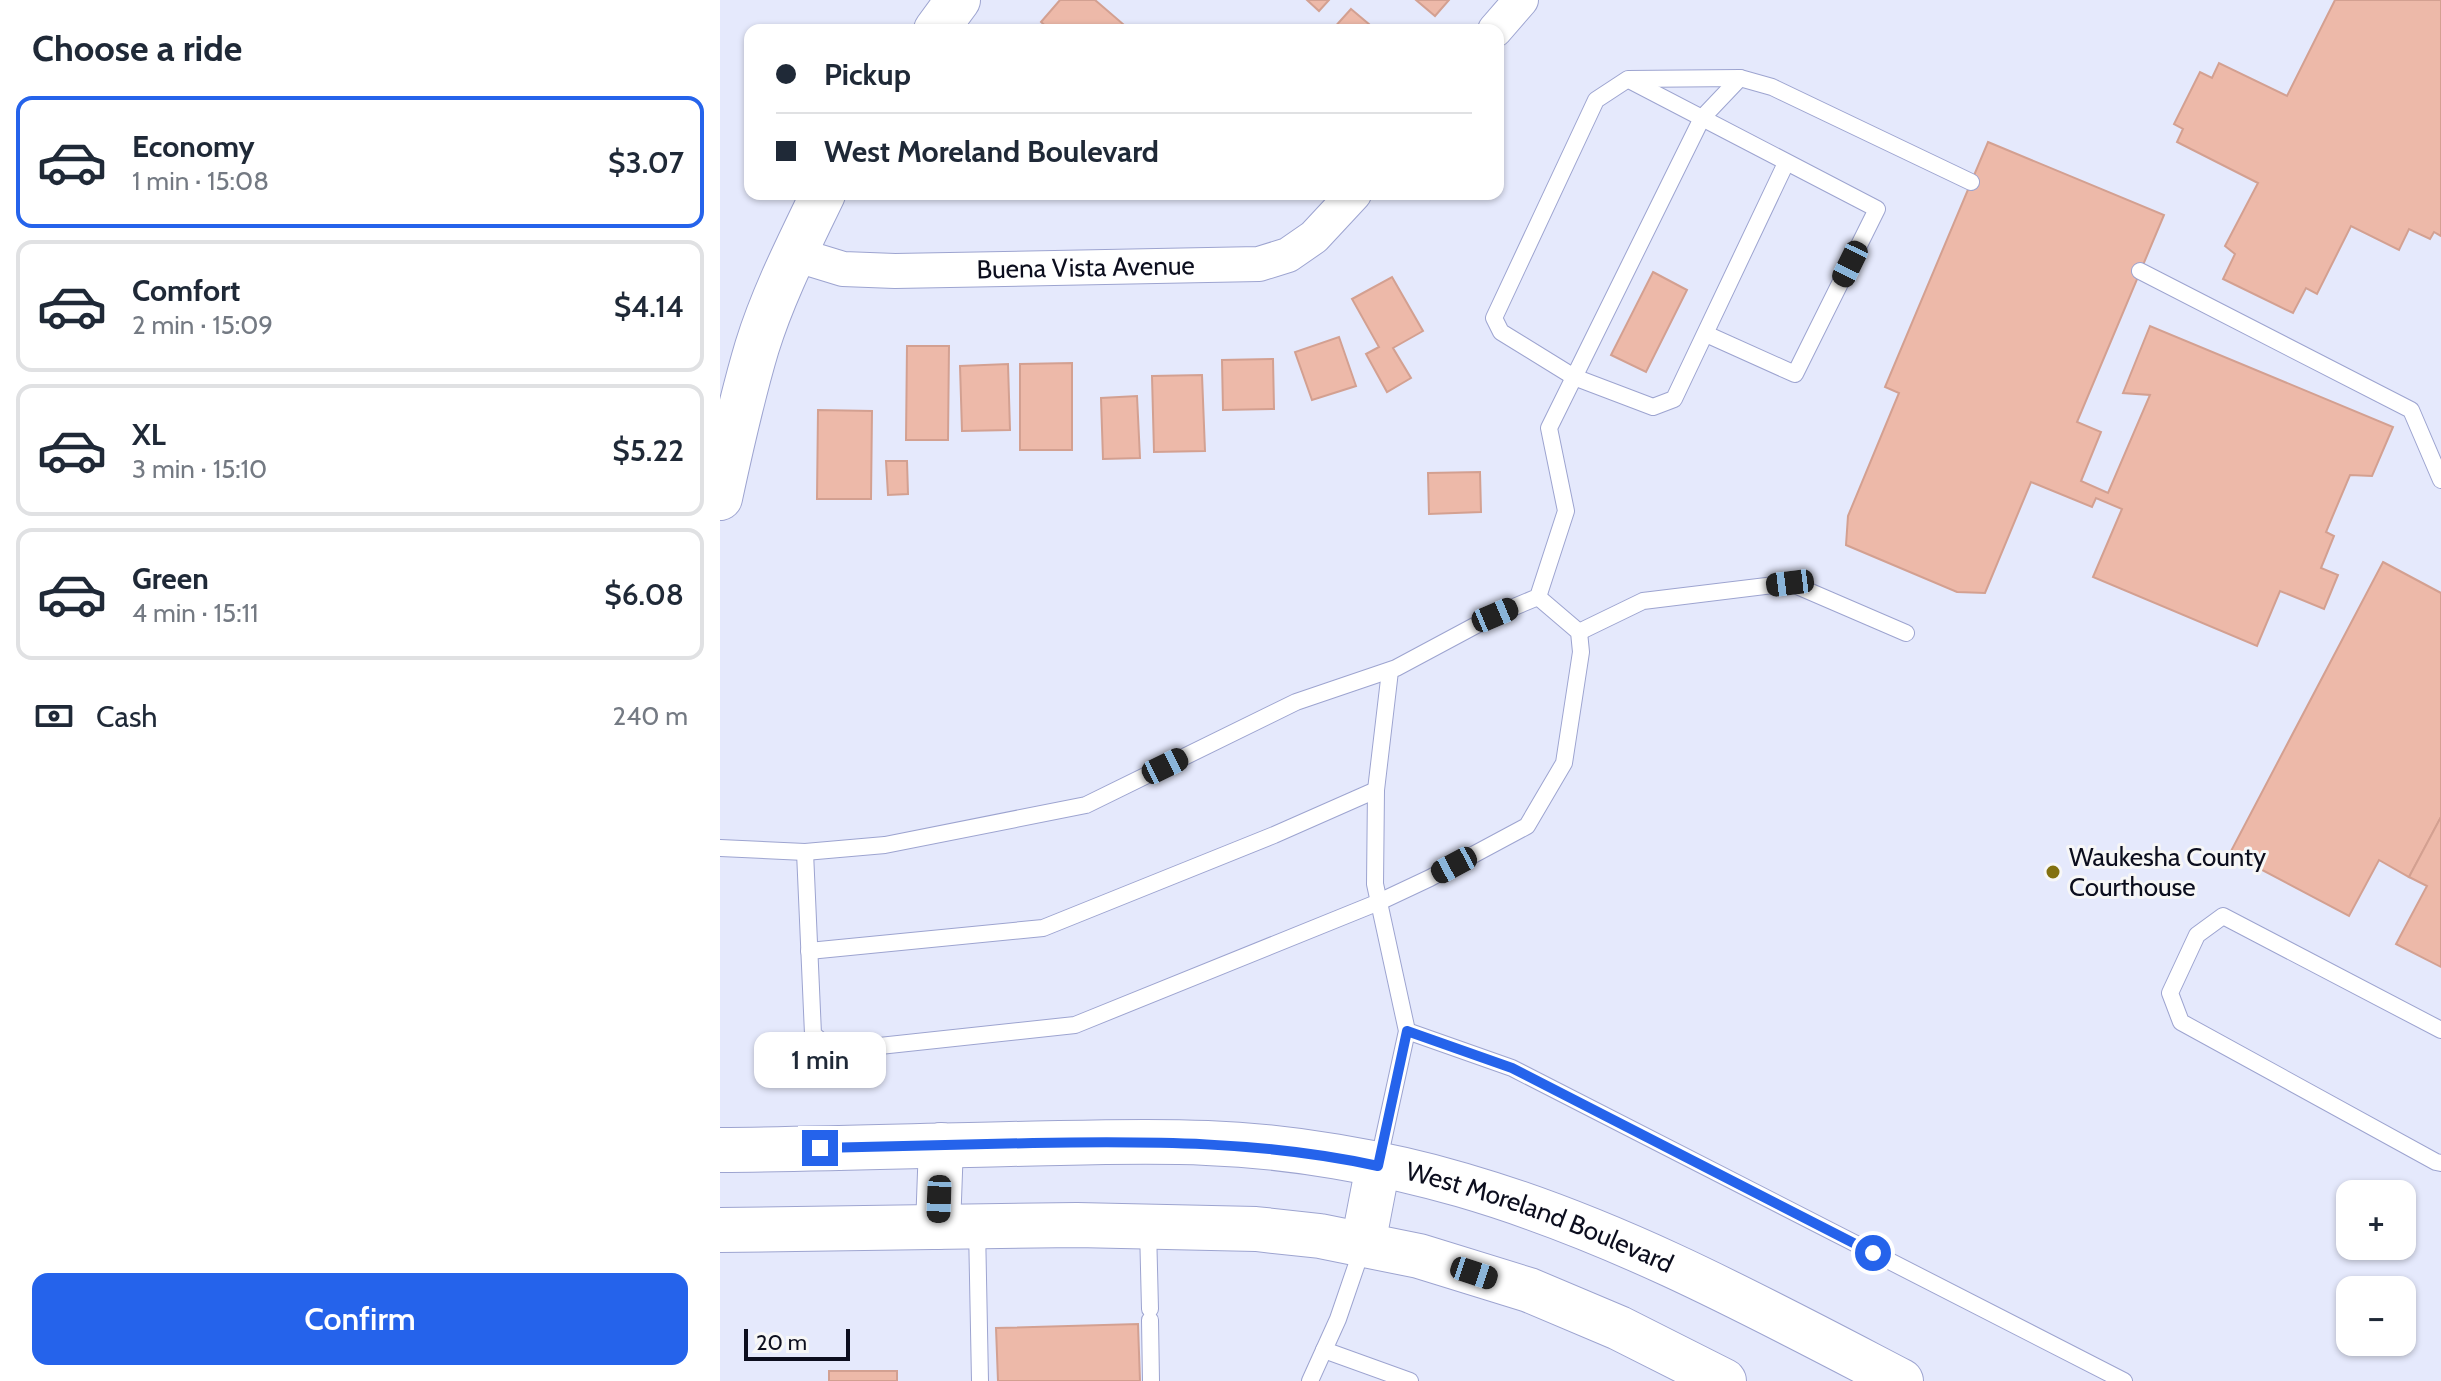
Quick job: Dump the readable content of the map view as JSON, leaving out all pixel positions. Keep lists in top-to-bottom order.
{
  "streets": {
    "street": ["Buena Vista Avenue", "West Moreland Boulevard"]
  },
  "places": ["Waukesha County Courthouse"],
  "scale_bar": "20 m",
  "page": {
    "heading": "Choose a ride",
    "banner": ["Pickup", "West Moreland Boulevard"],
    "list": [
      {
        "name": "Economy",
        "note": "1 min · 15:08",
        "value": "$3.07"
      },
      {
        "name": "Comfort",
        "note": "2 min · 15:09",
        "value": "$4.14"
      },
      {
        "name": "XL",
        "note": "3 min · 15:10",
        "value": "$5.22"
      },
      {
        "name": "Green",
        "note": "4 min · 15:11",
        "value": "$6.08"
      }
    ],
    "pay": ["Cash", "240 m"],
    "bubble": "1 min",
    "map_buttons": ["+", "−"],
    "buttons": "Confirm",
    "scale": "20 m"
  }
}
